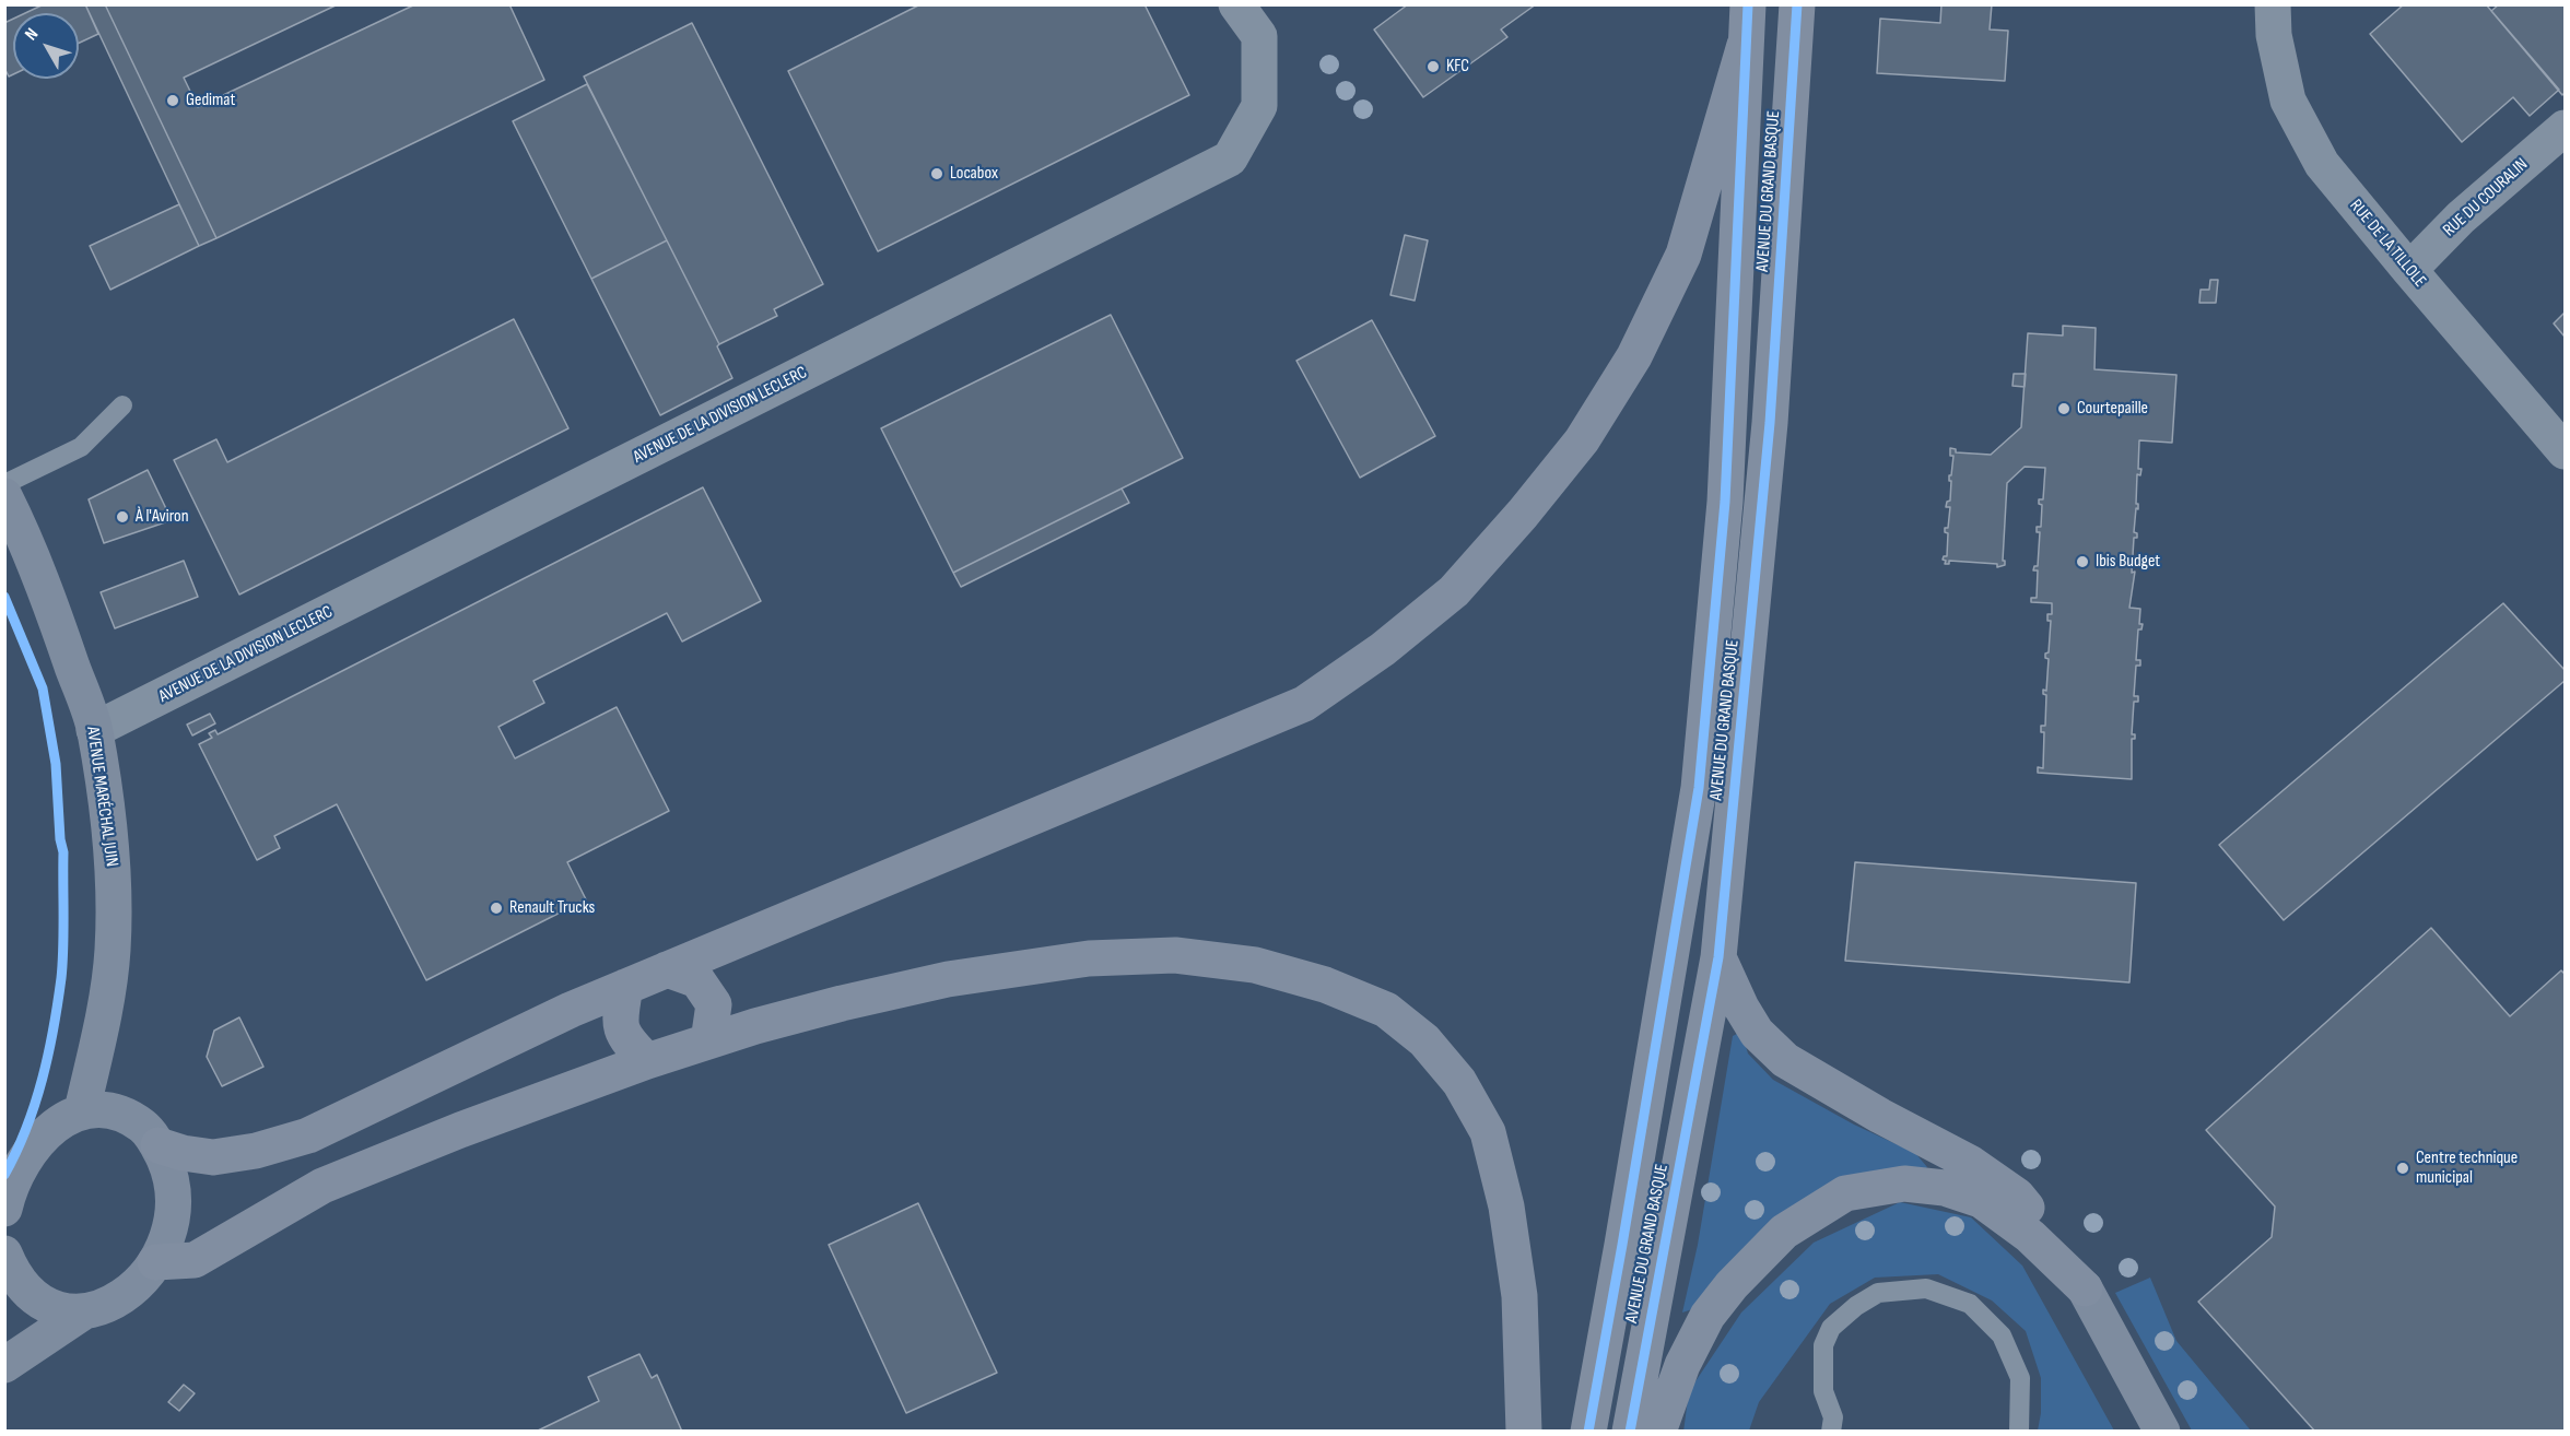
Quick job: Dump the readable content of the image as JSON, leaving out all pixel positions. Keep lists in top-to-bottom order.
{
  "streets": {
    "main road": ["AVENUE DU GRAND BASQUE", "AVENUE MARÉCHAL JUIN"],
    "street": ["RUE DU COURALIN", "RUE DE LA TILLOLE", "AVENUE DE LA DIVISION LECLERC"]
  },
  "crossings": [
    ["RUE DU COURALIN", "RUE DE LA TILLOLE"],
    ["AVENUE DE LA DIVISION LECLERC", "AVENUE MARÉCHAL JUIN"]
  ],
  "places": [
    "KFC",
    "Gedimat",
    "Locabox",
    "Courtepaille",
    "À l'Aviron",
    "Ibis Budget",
    "Renault Trucks",
    "Centre technique municipal"
  ],
  "north": "top left"
}
